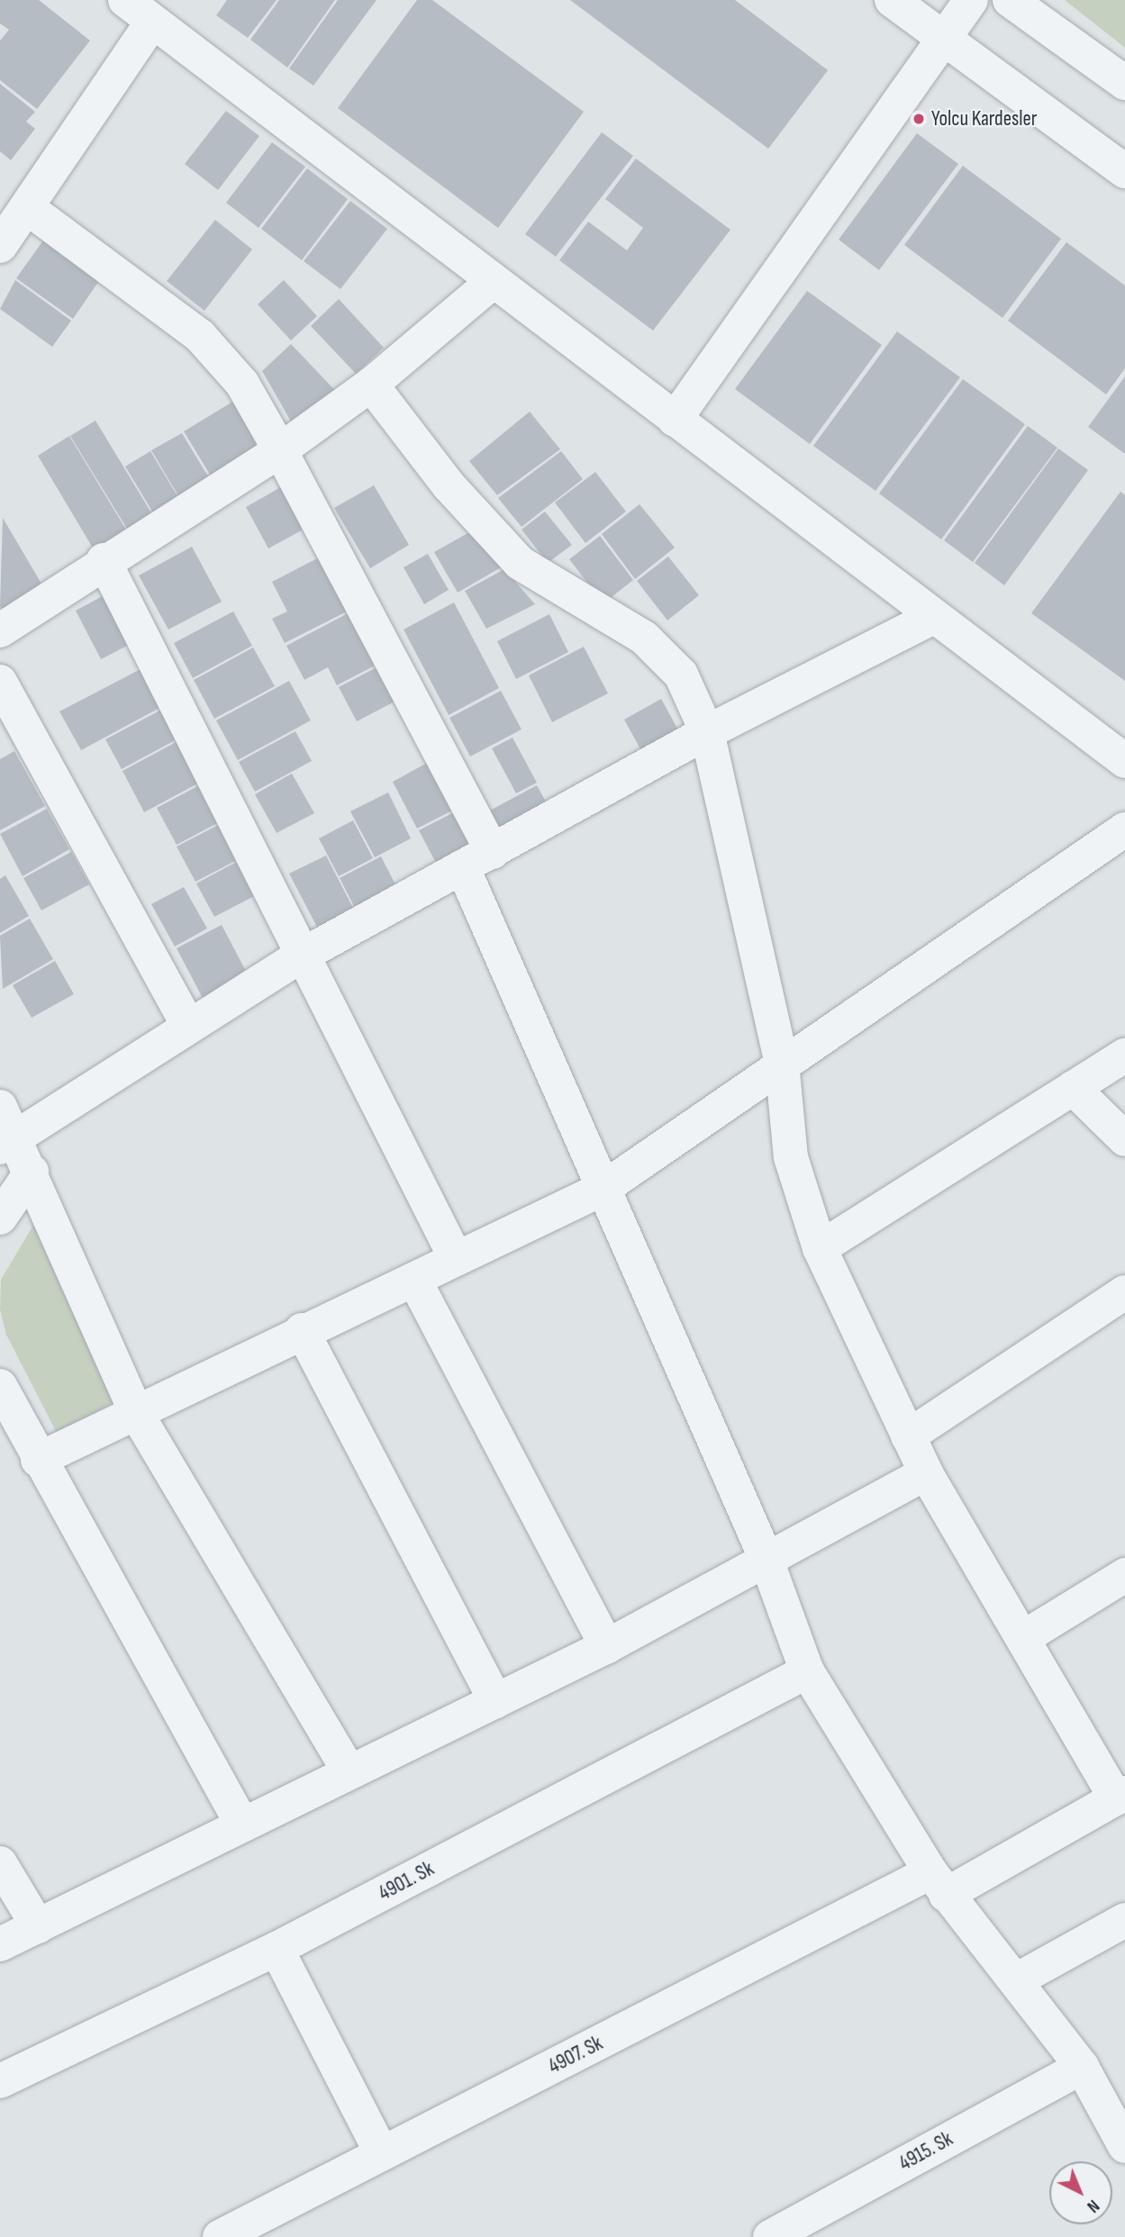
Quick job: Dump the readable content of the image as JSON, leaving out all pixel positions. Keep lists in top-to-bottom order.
{
  "streets": {
    "street": ["4901. Sk", "4907. Sk", "4915. Sk"]
  },
  "places": ["Yolcu Kardesler"],
  "north": "bottom right"
}
